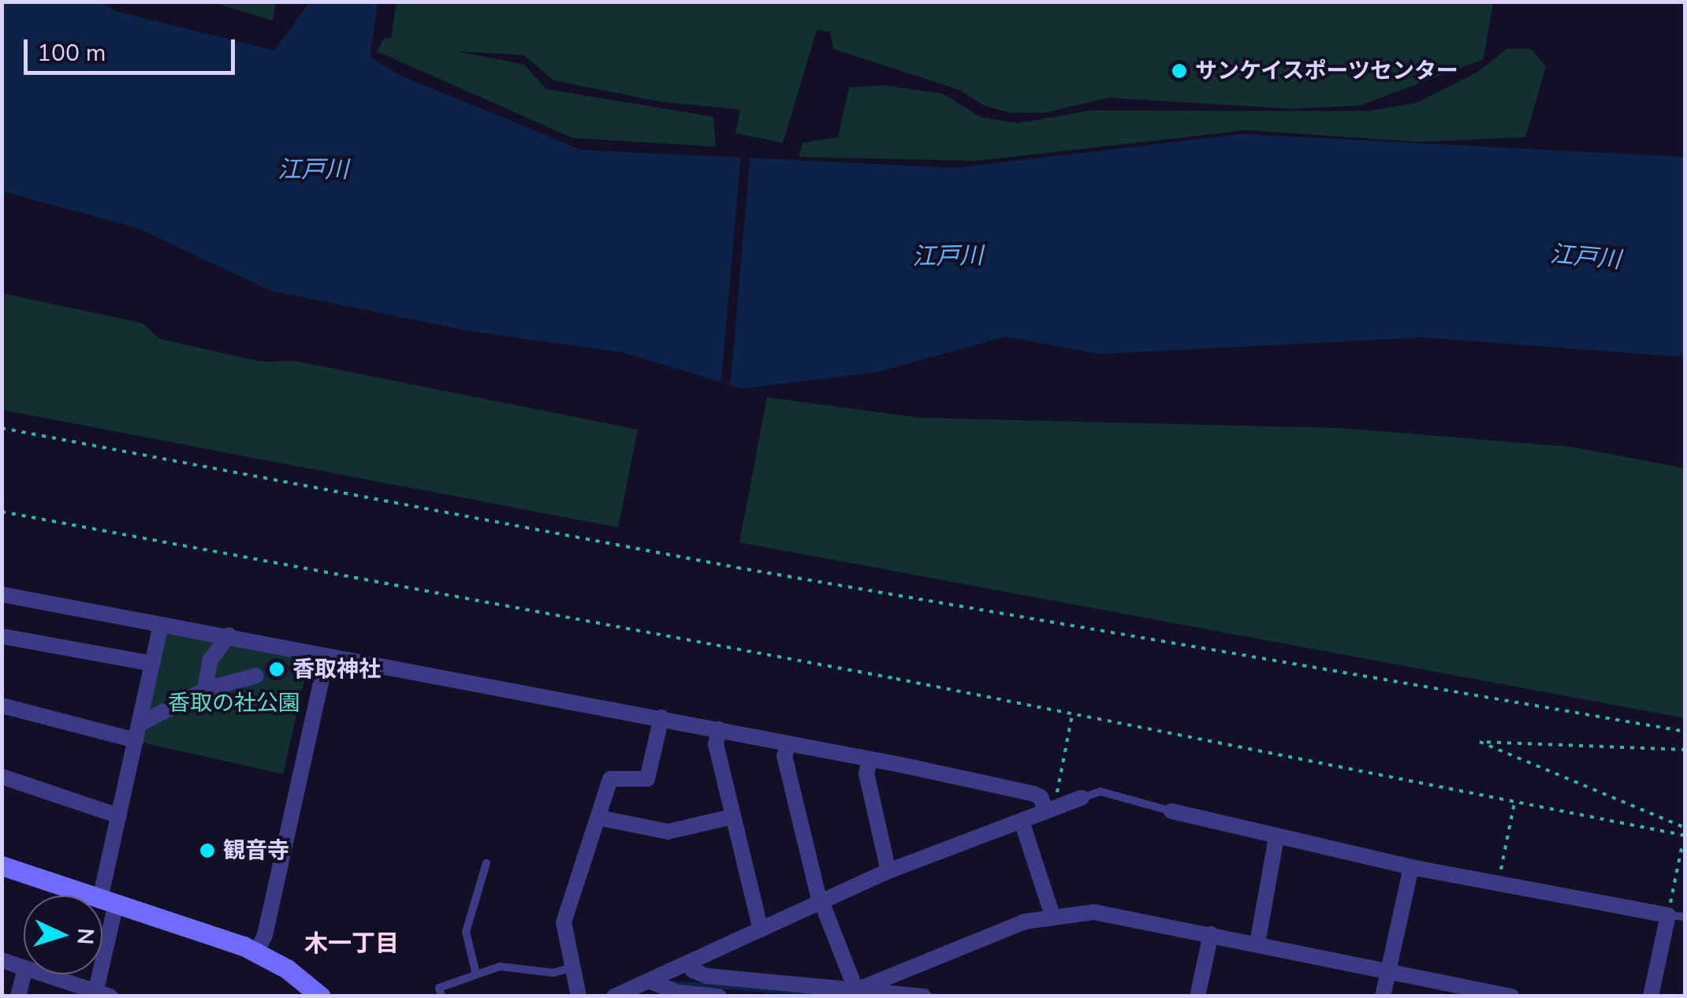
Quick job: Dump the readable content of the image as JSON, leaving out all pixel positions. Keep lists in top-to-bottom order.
{
  "districts": ["木一丁目"],
  "water": ["江戸川"],
  "parks": ["香取の社公園"],
  "places": ["サンケイスポーツセンター", "香取神社", "観音寺"],
  "scale_bar": "100 m",
  "north": "right"
}
